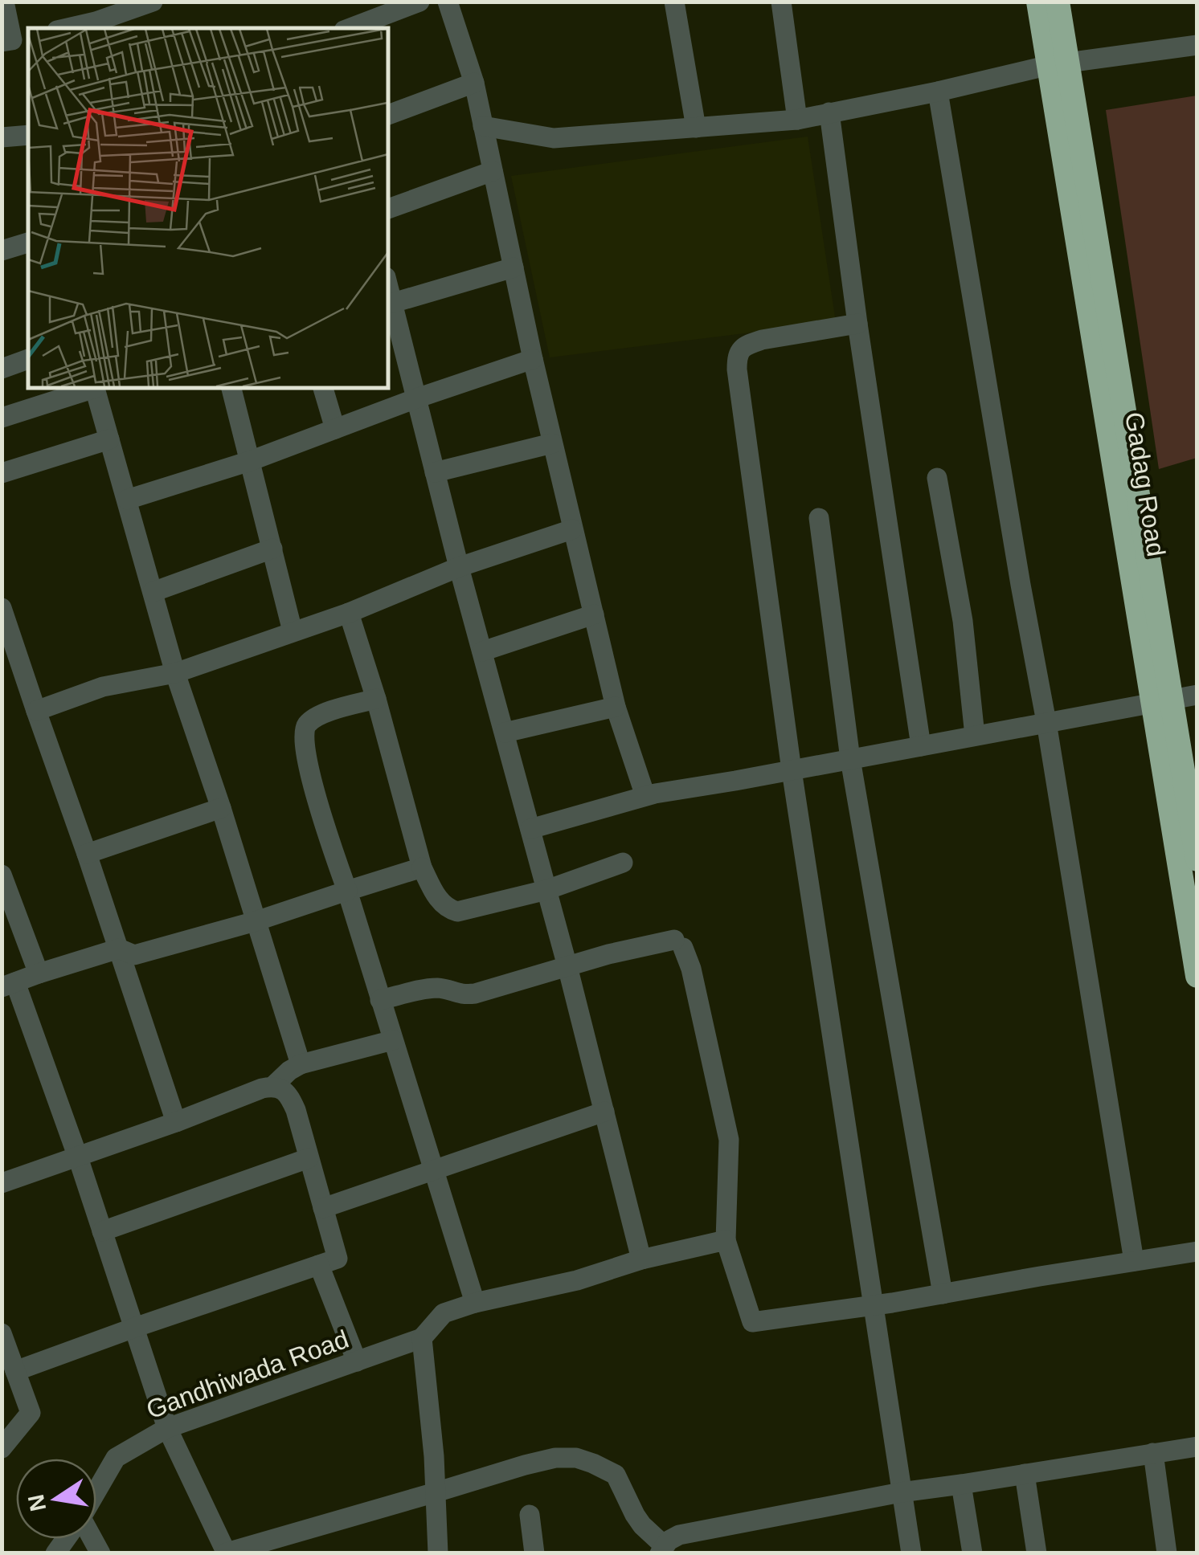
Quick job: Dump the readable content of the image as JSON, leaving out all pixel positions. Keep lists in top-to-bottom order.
{
  "streets": {
    "highway": ["Gadag Road"],
    "street": ["Gandhiwada Road"]
  },
  "north": "left"
}
